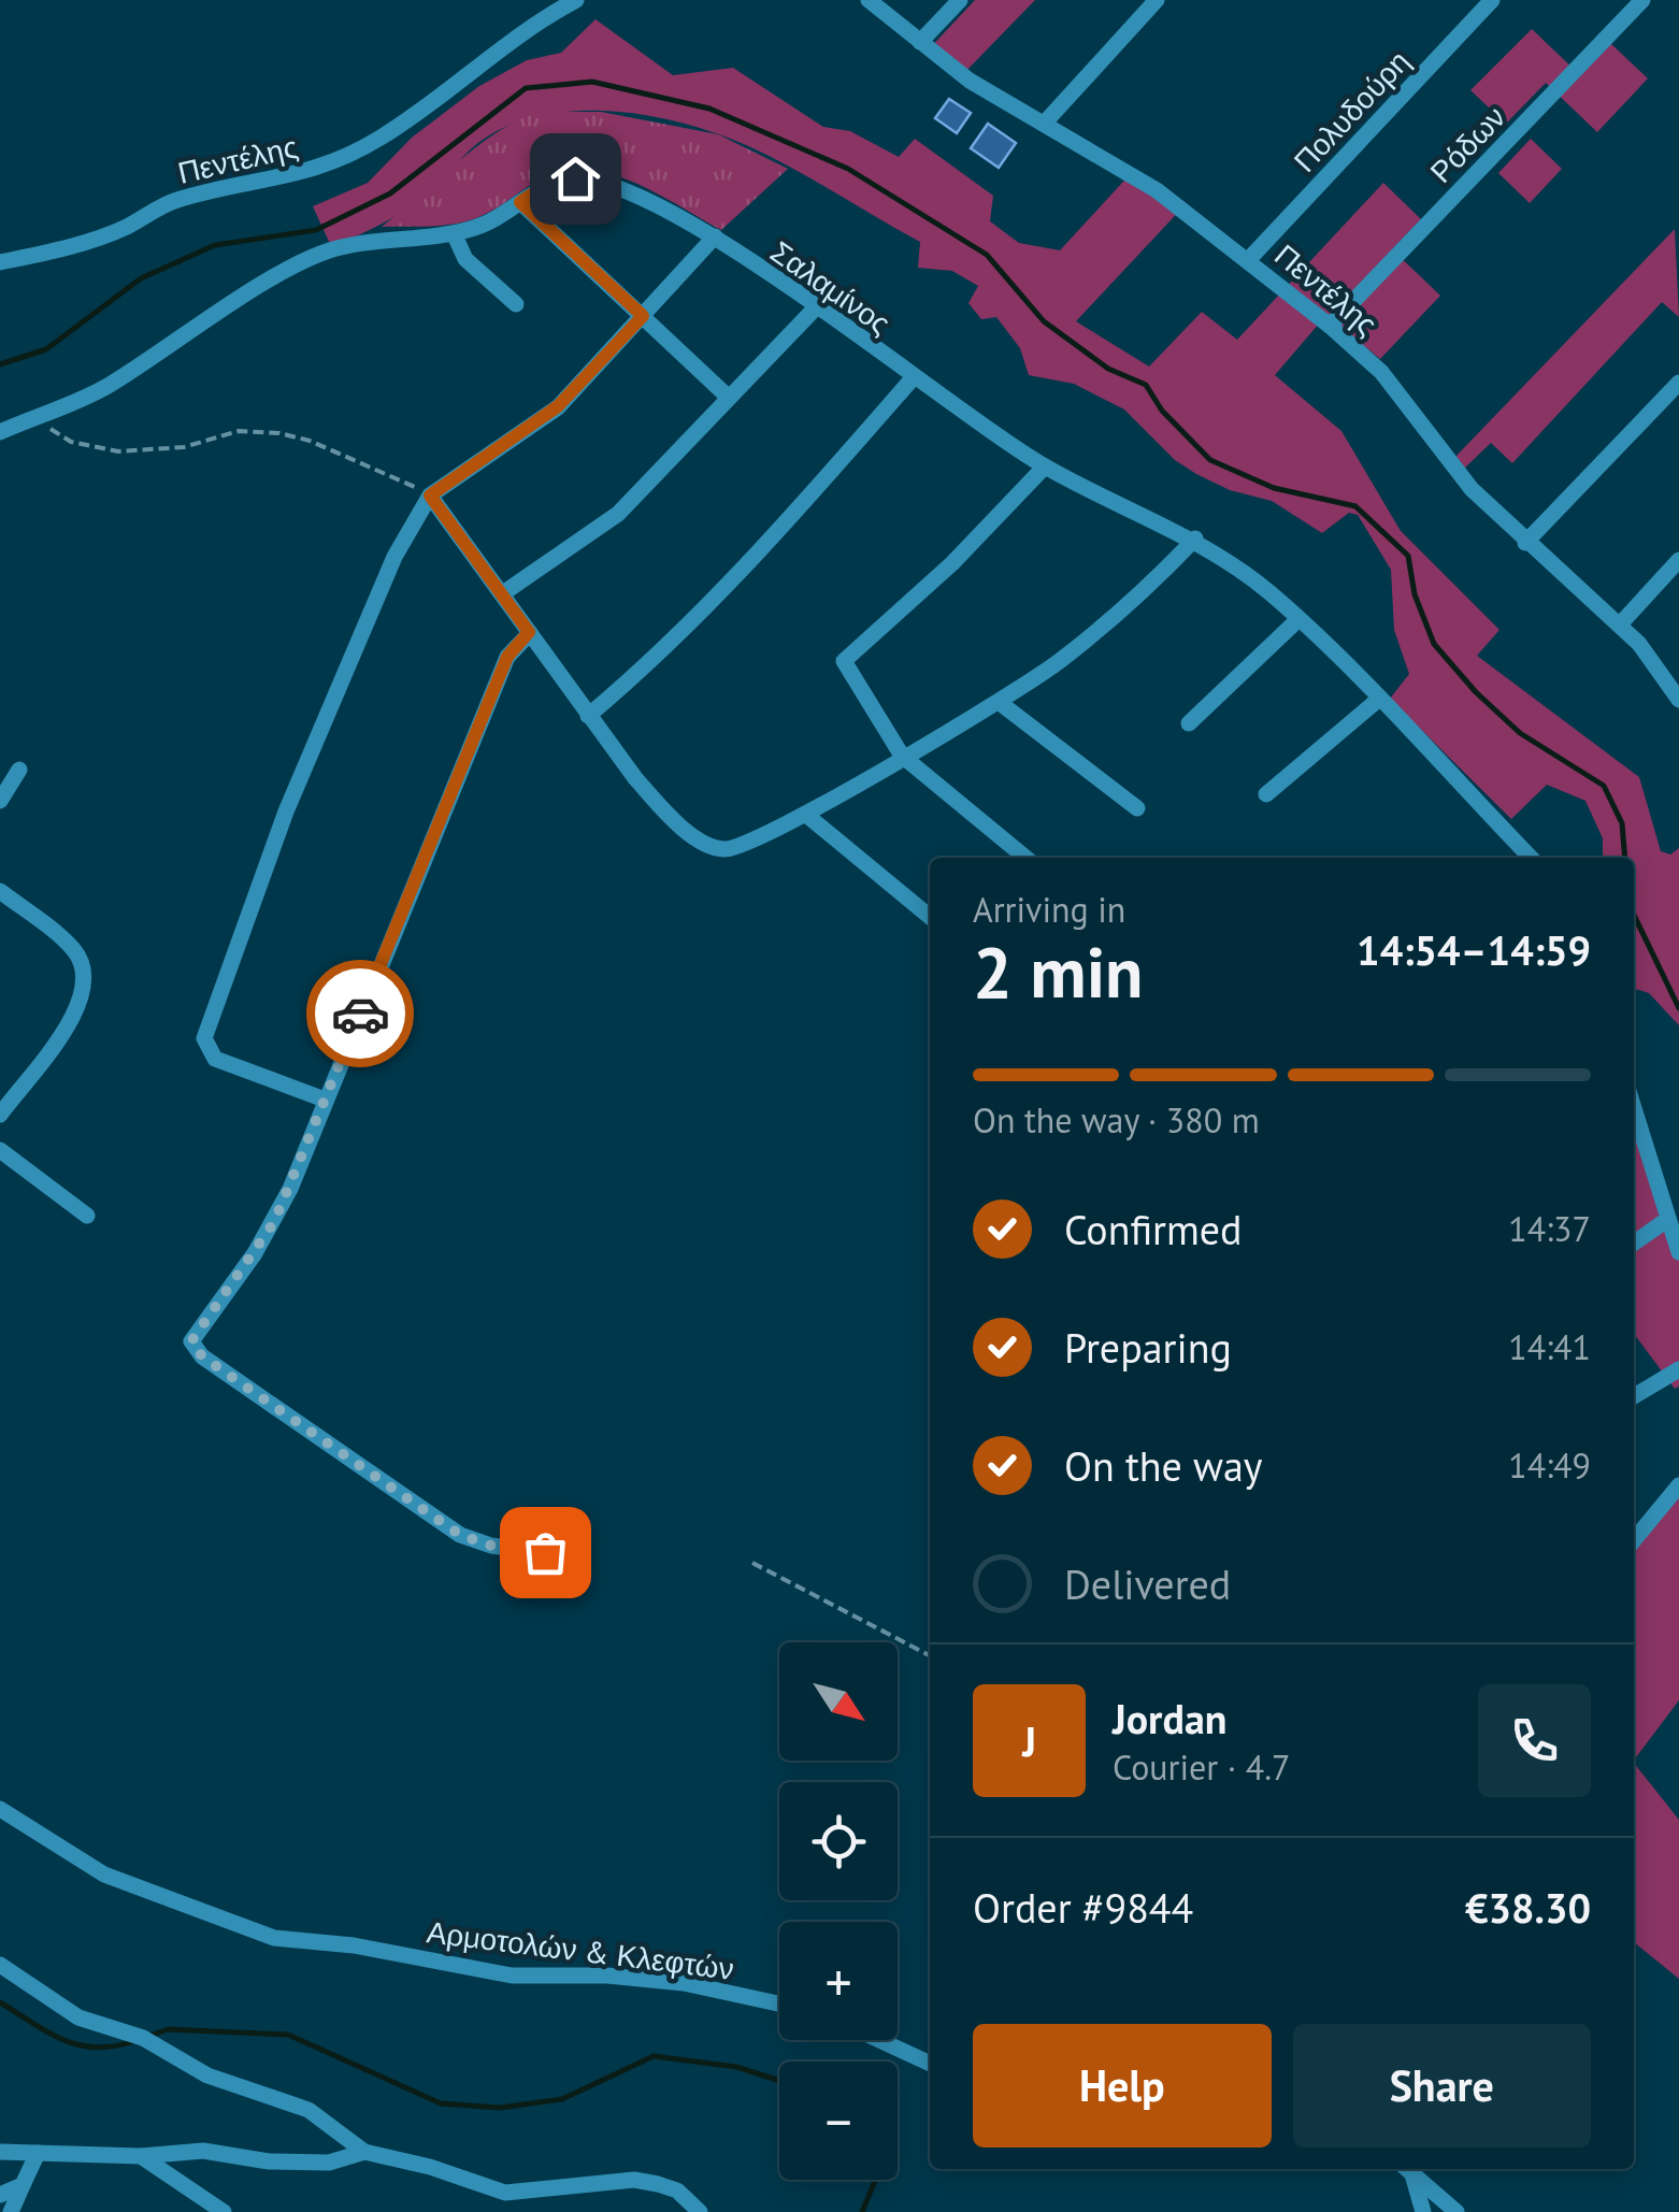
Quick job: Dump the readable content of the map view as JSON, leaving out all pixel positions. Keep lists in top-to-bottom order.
{
  "streets": {
    "street": [
      "Πολυδούρη",
      "Ρόδων",
      "Πεντέλης",
      "Σαλαμίνος",
      "Αρμοτολών & Κλεφτών"
    ]
  },
  "crossings": [
    ["Πολυδούρη", "Πεντέλης"],
    ["Ρόδων", "Πεντέλης"]
  ],
  "north": "bottom right",
  "page": {
    "heading": ["2 min", "Arriving in", "14:54–14:59"],
    "panel": [
      "Jordan",
      "Courier · 4.7",
      "Order #9844",
      "€38.30"
    ],
    "bar": "On the way · 380 m",
    "list": [
      ["Confirmed", "14:37"],
      ["Preparing", "14:41"],
      ["On the way", "14:49"],
      "Delivered"
    ],
    "map_buttons": ["+", "−"],
    "round": "J",
    "buttons": ["Help", "Share"]
  }
}
